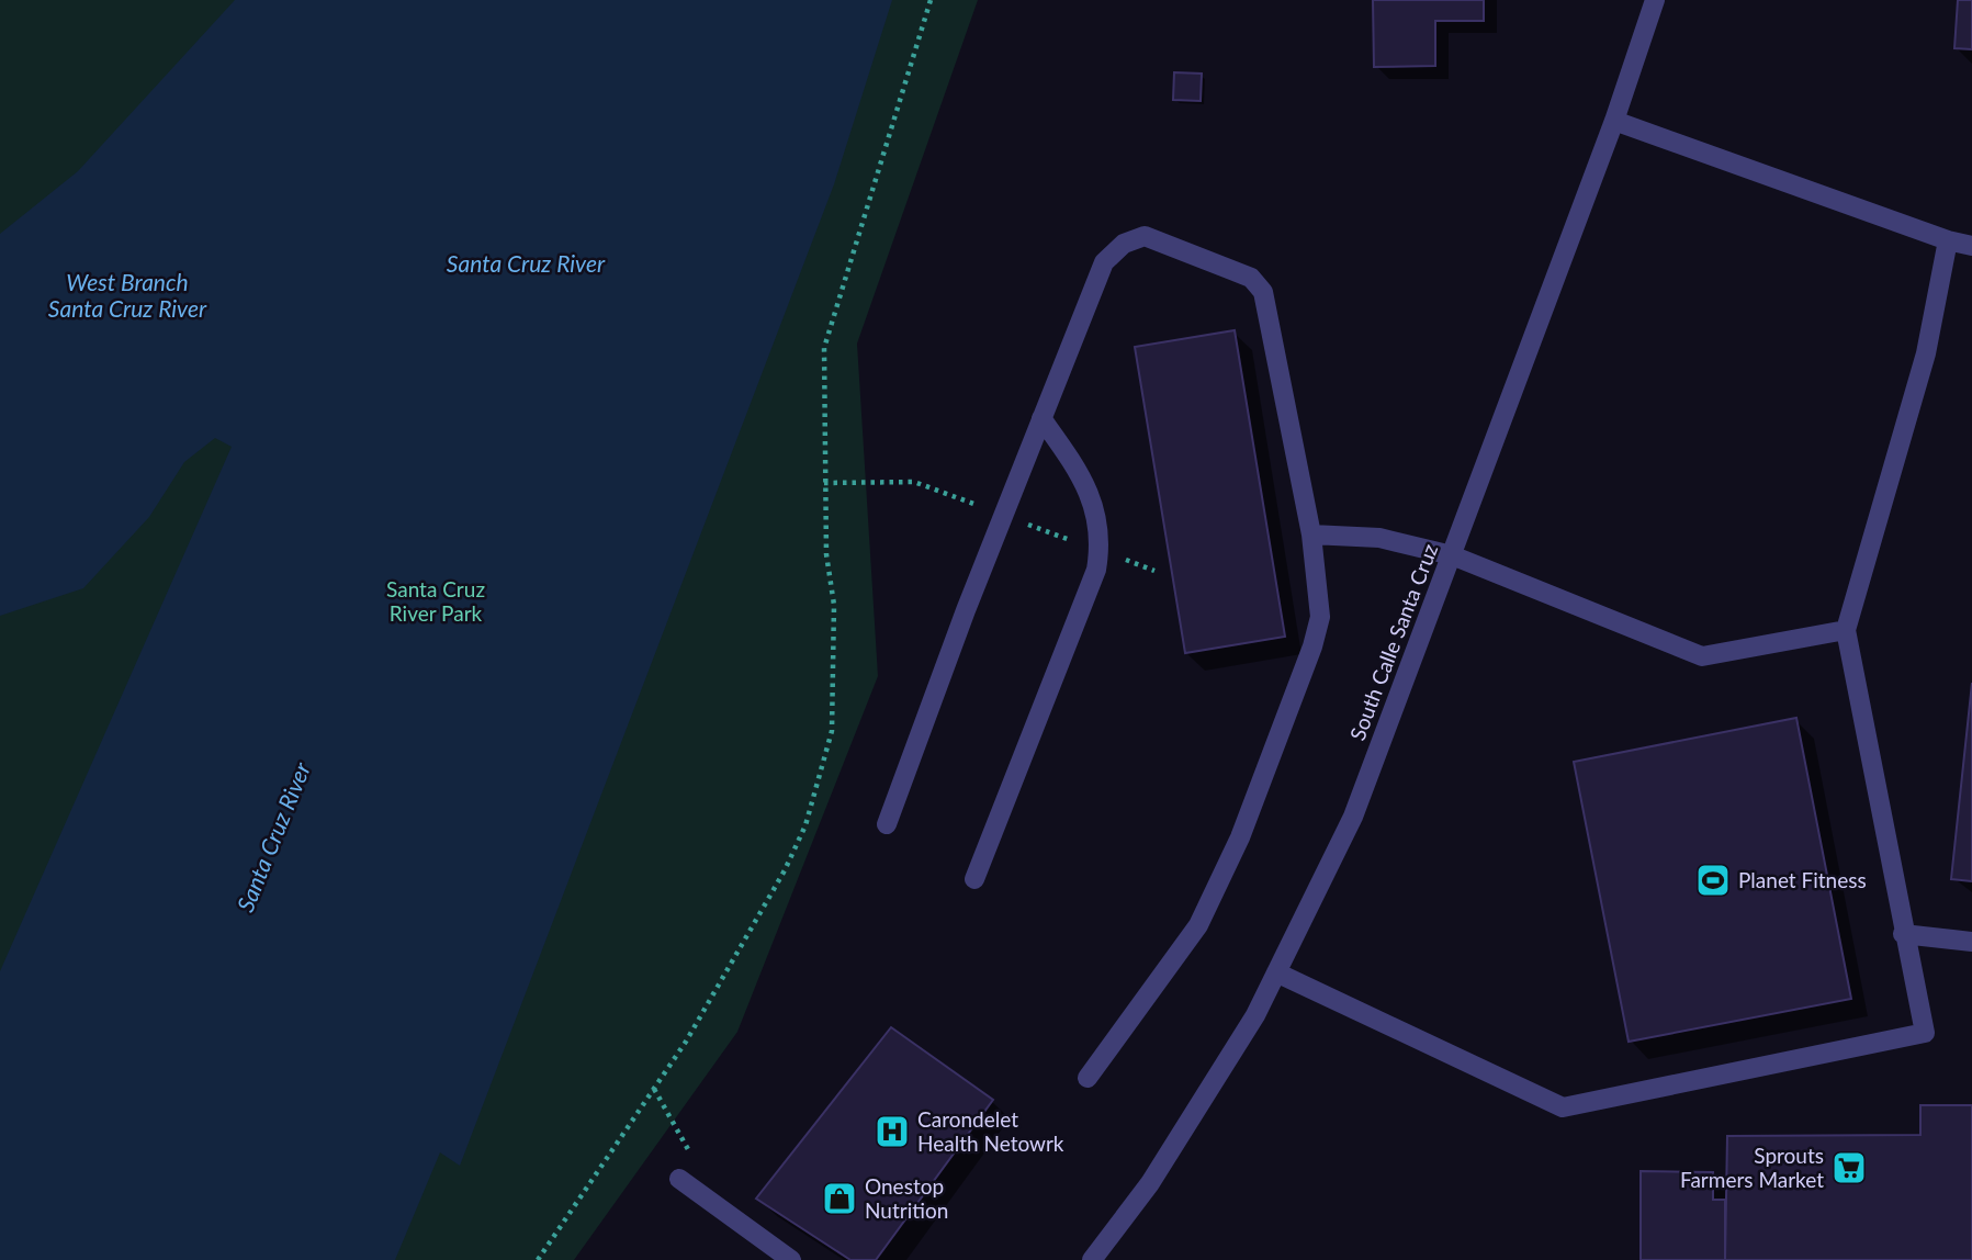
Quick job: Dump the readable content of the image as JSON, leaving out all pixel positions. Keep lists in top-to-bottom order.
{
  "streets": {
    "street": ["South Calle Santa Cruz"]
  },
  "water": ["Santa Cruz River", "West Branch Santa Cruz River"],
  "parks": ["Santa Cruz River Park"],
  "places": {
    "sports": ["Planet Fitness"],
    "hospital": ["Carondelet Health Netowrk"],
    "supermarket": ["Sprouts Farmers Market"],
    "shop": ["Onestop Nutrition"]
  }
}
